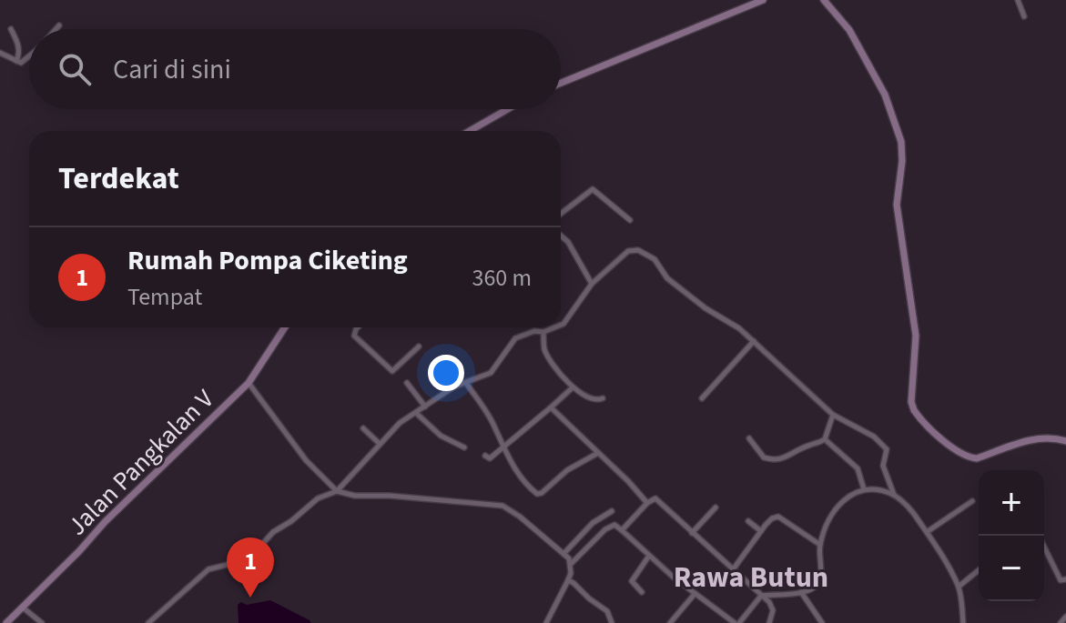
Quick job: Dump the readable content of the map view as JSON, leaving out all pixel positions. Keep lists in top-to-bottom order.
{
  "streets": {
    "street": ["Jalan Pangkalan V"]
  },
  "districts": ["Rawa Butun"],
  "page": {
    "search": "Cari di sini",
    "heading": "Terdekat",
    "list": [
      {
        "mark": "1",
        "name": "Rumah Pompa Ciketing",
        "note": "Tempat",
        "value": "360 m"
      }
    ],
    "map_buttons": ["+", "−"],
    "pins": "1"
  }
}
